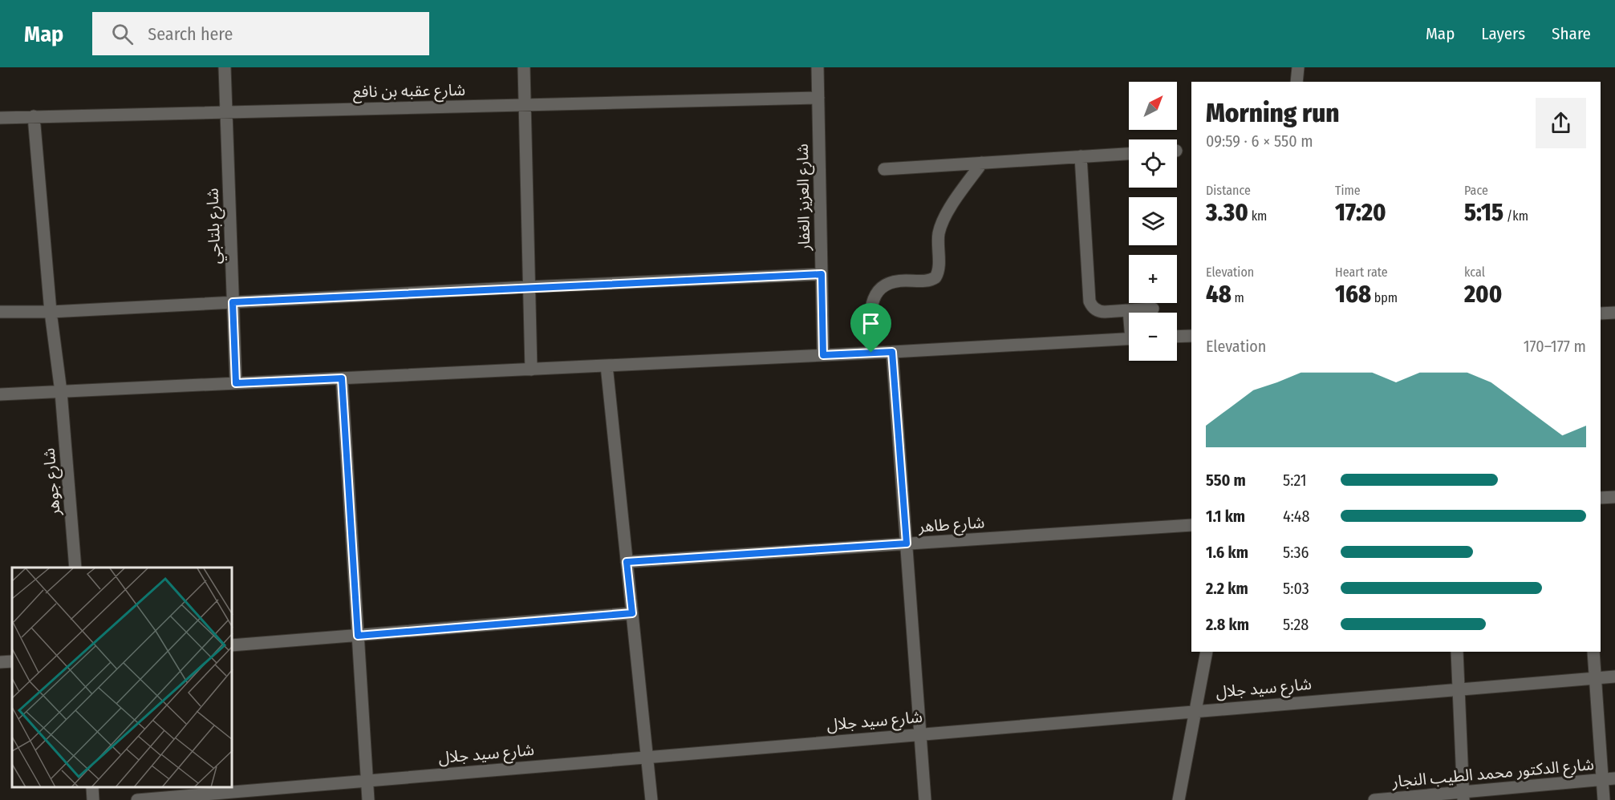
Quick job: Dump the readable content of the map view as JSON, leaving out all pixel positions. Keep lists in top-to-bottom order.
{
  "streets": {
    "street": [
      "شارع عقبه بن نافع",
      "شارع العزيز الغفار",
      "شارع بلتاجي",
      "شارع جوهر",
      "شارع طاهر",
      "شارع سيد جلال",
      "شارع الدكتور محمد الطيب النجار"
    ]
  },
  "crossings": [
    ["شارع عقبه بن نافع", "شارع العزيز الغفار"],
    ["شارع عقبه بن نافع", "شارع بلتاجي"],
    ["شارع عقبه بن نافع", "شارع جوهر"]
  ],
  "north": "top right",
  "page": {
    "header": "Map",
    "search": "Search here",
    "nav": ["Map", "Layers", "Share"],
    "map_buttons": ["+", "−"],
    "heading": ["Morning run", "09:59 · 6 × 550 m"],
    "stats": [
      ["Distance", "3.30 km"],
      ["Time", "17:20"],
      ["Pace", "5:15 /km"],
      ["Elevation", "48 m"],
      ["Heart rate", "168 bpm"],
      ["kcal", "200"]
    ],
    "chart": ["Elevation", "170–177 m"],
    "list": [
      {
        "name": "550 m",
        "note": "5:21"
      },
      {
        "name": "1.1 km",
        "note": "4:48"
      },
      {
        "name": "1.6 km",
        "note": "5:36"
      },
      {
        "name": "2.2 km",
        "note": "5:03"
      },
      {
        "name": "2.8 km",
        "note": "5:28"
      }
    ]
  }
}
